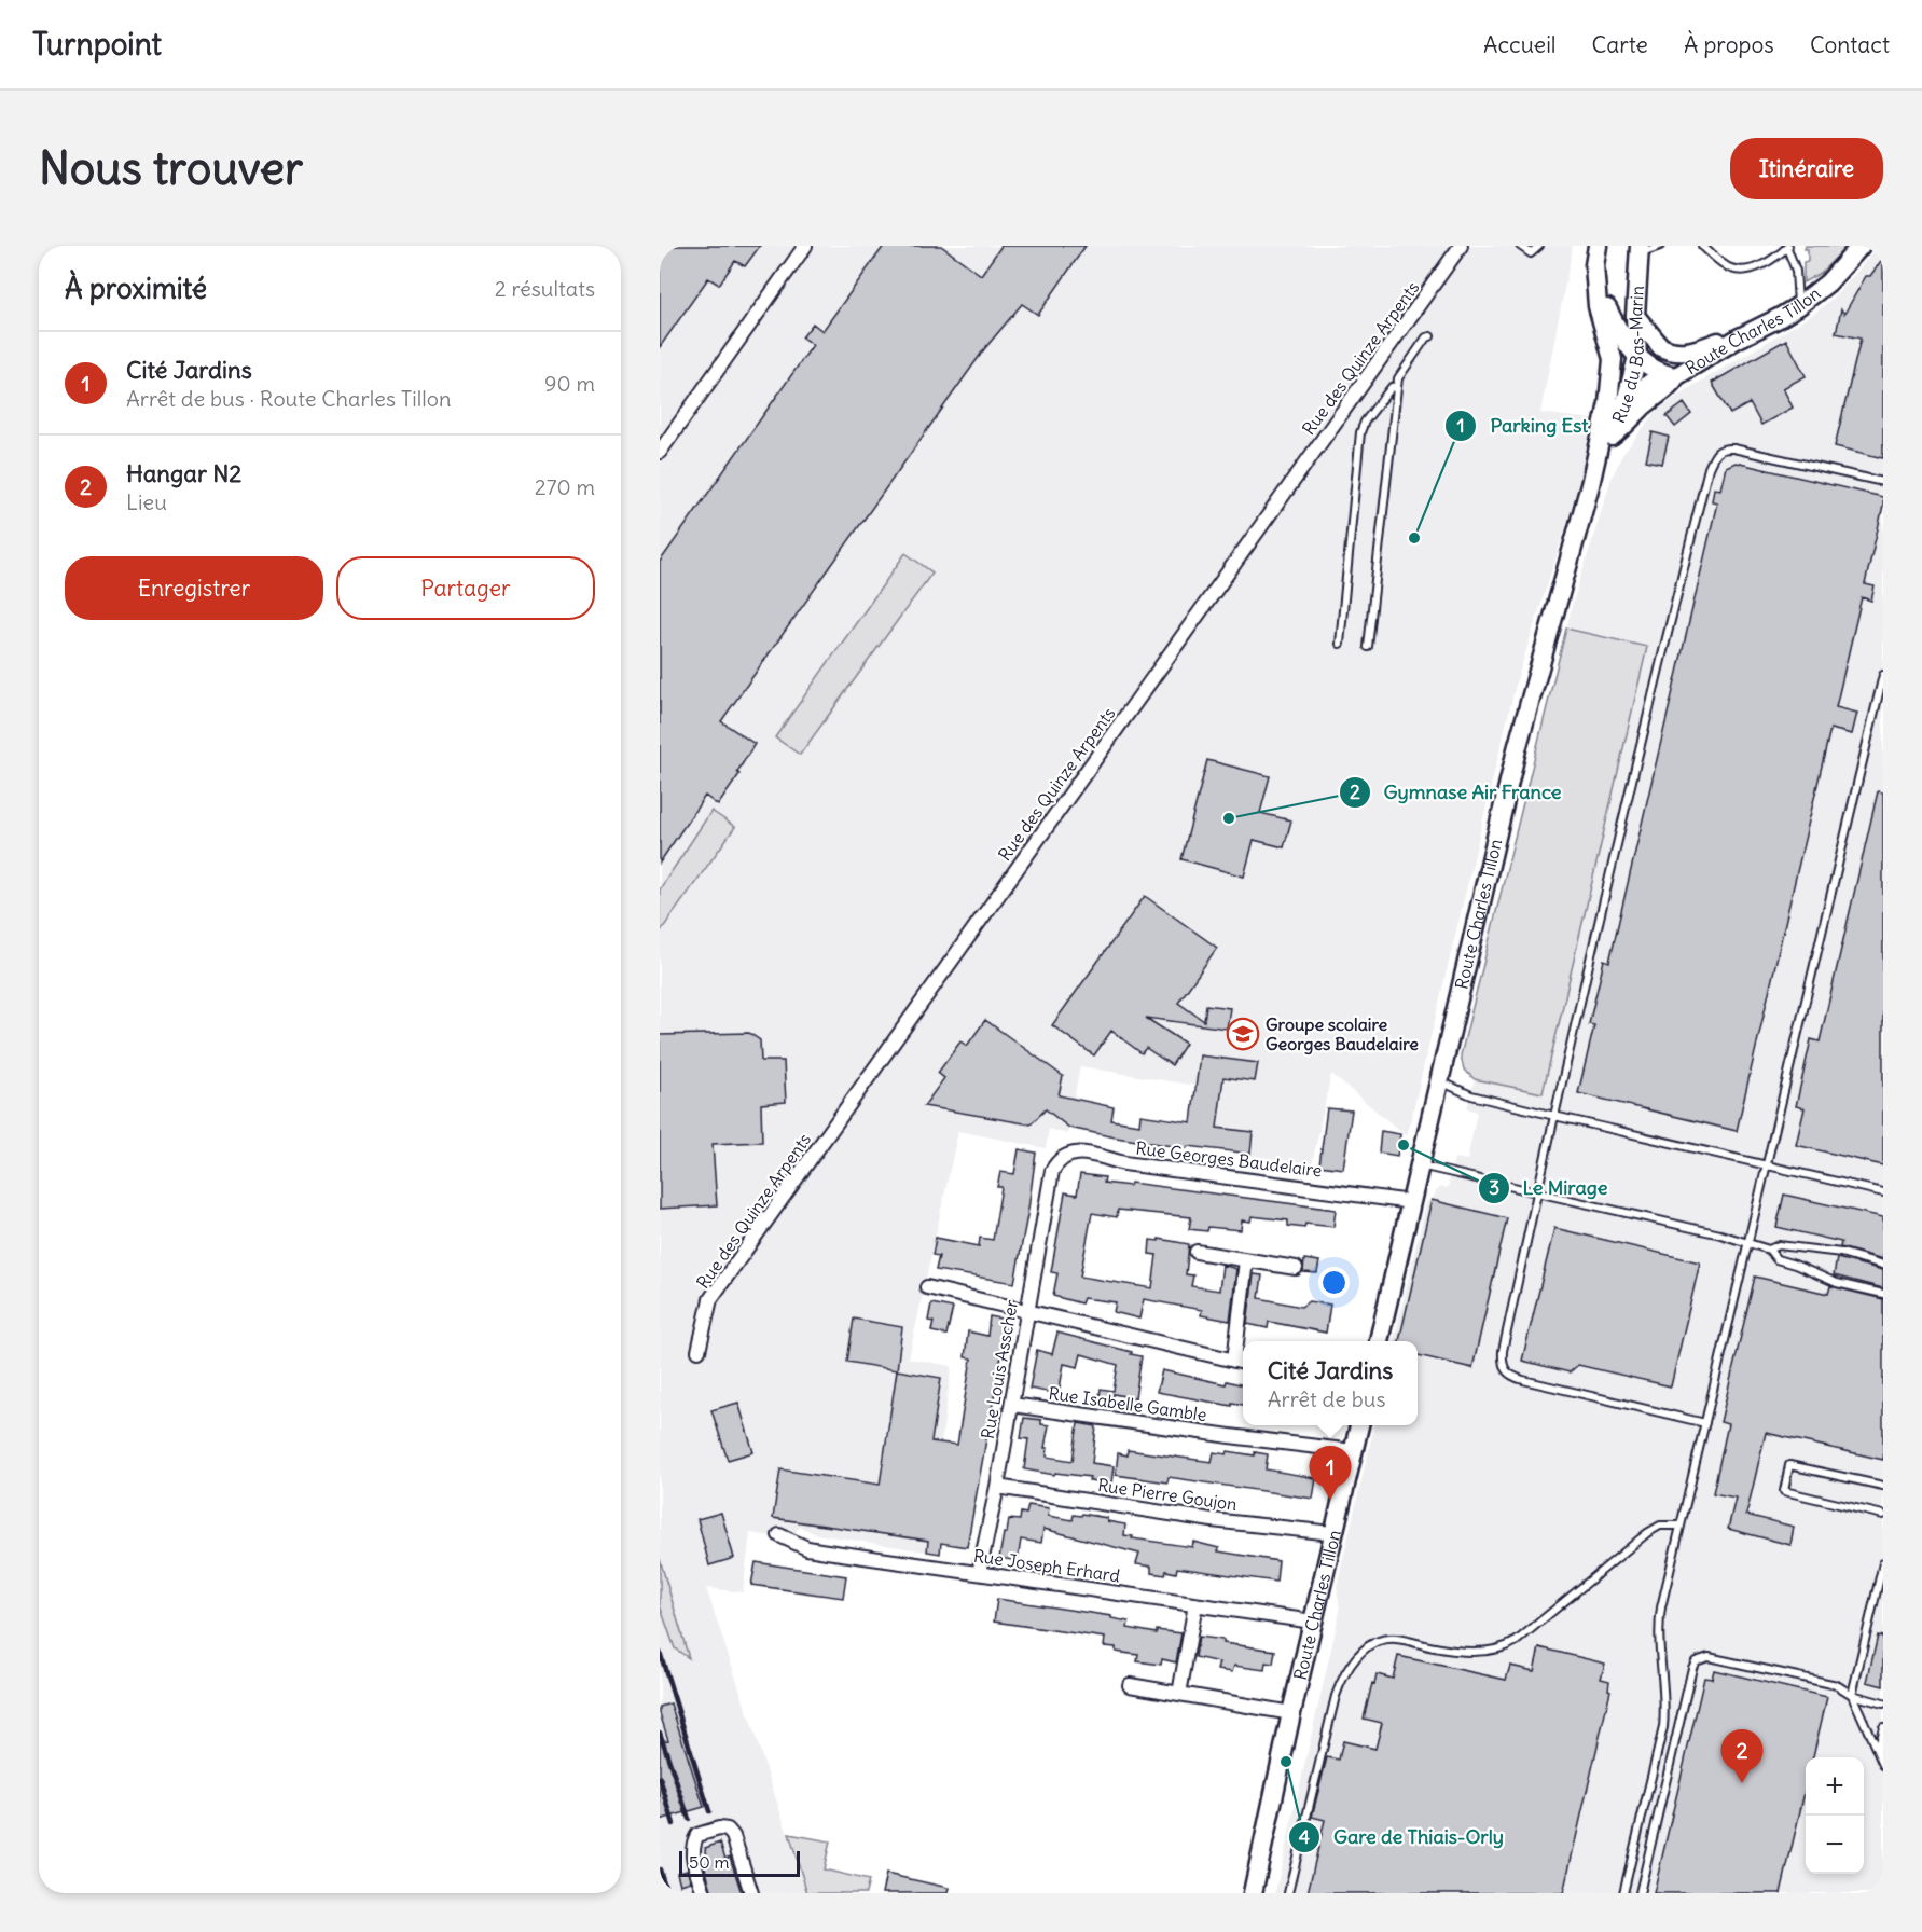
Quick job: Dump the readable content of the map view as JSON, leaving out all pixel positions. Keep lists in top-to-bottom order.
{
  "streets": {
    "main road": ["Route Charles Tillon", "Rue du Bas-Marin"],
    "street": [
      "Rue des Quinze Arpents",
      "Rue Georges Baudelaire",
      "Rue Louis Asscher",
      "Rue Isabelle Gamble",
      "Rue Pierre Goujon",
      "Rue Joseph Erhard"
    ]
  },
  "crossings": [
    ["Route Charles Tillon", "Rue du Bas-Marin"],
    ["Route Charles Tillon", "Rue Georges Baudelaire"],
    ["Route Charles Tillon", "Rue Isabelle Gamble"],
    ["Route Charles Tillon", "Rue Pierre Goujon"],
    ["Route Charles Tillon", "Rue Joseph Erhard"],
    ["Rue Georges Baudelaire", "Rue Louis Asscher"],
    ["Rue Louis Asscher", "Rue Isabelle Gamble"],
    ["Rue Louis Asscher", "Rue Pierre Goujon"],
    ["Rue Louis Asscher", "Rue Joseph Erhard"]
  ],
  "places": {
    "other": [
      "Parking Est",
      "Gymnase Air France",
      "Le Mirage",
      "Gare de Thiais-Orly"
    ],
    "school or university": ["Groupe scolaire Georges Baudelaire"]
  },
  "scale_bar": "50 m",
  "page": {
    "header": "Turnpoint",
    "nav": [
      "Accueil",
      "Carte",
      "À propos",
      "Contact"
    ],
    "buttons": [
      "Itinéraire",
      ["Enregistrer", "Partager"]
    ],
    "title": "Nous trouver",
    "heading": ["À proximité", "2 résultats"],
    "list": [
      {
        "mark": "1",
        "name": "Cité Jardins",
        "note": "Arrêt de bus · Route Charles Tillon",
        "value": "90 m"
      },
      {
        "mark": "2",
        "name": "Hangar N2",
        "note": "Lieu",
        "value": "270 m"
      }
    ],
    "popup": ["Cité Jardins", "Arrêt de bus"],
    "pins": ["1", "2"],
    "map_buttons": ["+", "−"],
    "scale": "50 m"
  }
}
